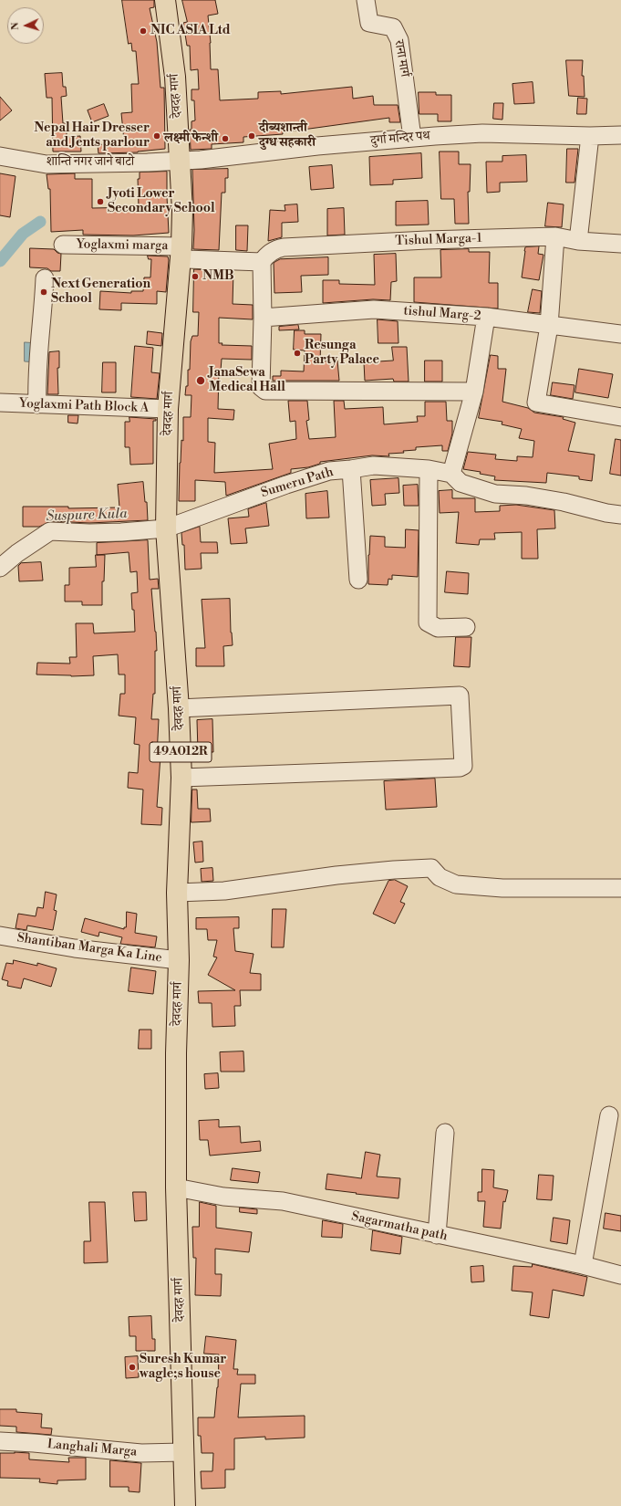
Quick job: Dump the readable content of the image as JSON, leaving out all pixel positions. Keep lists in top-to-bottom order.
{
  "streets": {
    "main road": ["देवदह मार्ग", "49A012R"],
    "street": [
      "राना मार्ग",
      "दुर्गा मन्दिर पथ",
      "शान्ति नगर जाने बाटो",
      "Tishul Marga-1",
      "Yoglaxmi marga",
      "tishul Marg-2",
      "Yoglaxmi Path Block A",
      "Sumeru Path",
      "Shantiban Marga Ka Line",
      "Sagarmatha path",
      "Langhali Marga"
    ]
  },
  "crossings": [
    ["राना मार्ग", "दुर्गा मन्दिर पथ"],
    ["देवदह मार्ग", "दुर्गा मन्दिर पथ"],
    ["देवदह मार्ग", "शान्ति नगर जाने बाटो"],
    ["देवदह मार्ग", "Yoglaxmi marga"],
    ["देवदह मार्ग", "Yoglaxmi Path Block A"],
    ["देवदह मार्ग", "Sumeru Path"],
    ["देवदह मार्ग", "Shantiban Marga Ka Line"],
    ["देवदह मार्ग", "Sagarmatha path"],
    ["देवदह मार्ग", "Langhali Marga"],
    ["दुर्गा मन्दिर पथ", "शान्ति नगर जाने बाटो"],
    ["Tishul Marga-1", "Yoglaxmi marga"]
  ],
  "water": ["Suspure Kula"],
  "places": [
    "NIC ASIA Ltd",
    "Nepal Hair Dresser and Jents parlour",
    "दीब्यशान्ती दुग्ध सहकारी",
    "लक्ष्मी फेन्शी",
    "Jyoti Lower Secondary School",
    "NMB",
    "Next Generation School",
    "Resunga Party Palace",
    "JanaSewa Medical Hall",
    "Suresh Kumar wagle;s house"
  ],
  "north": "left"
}
